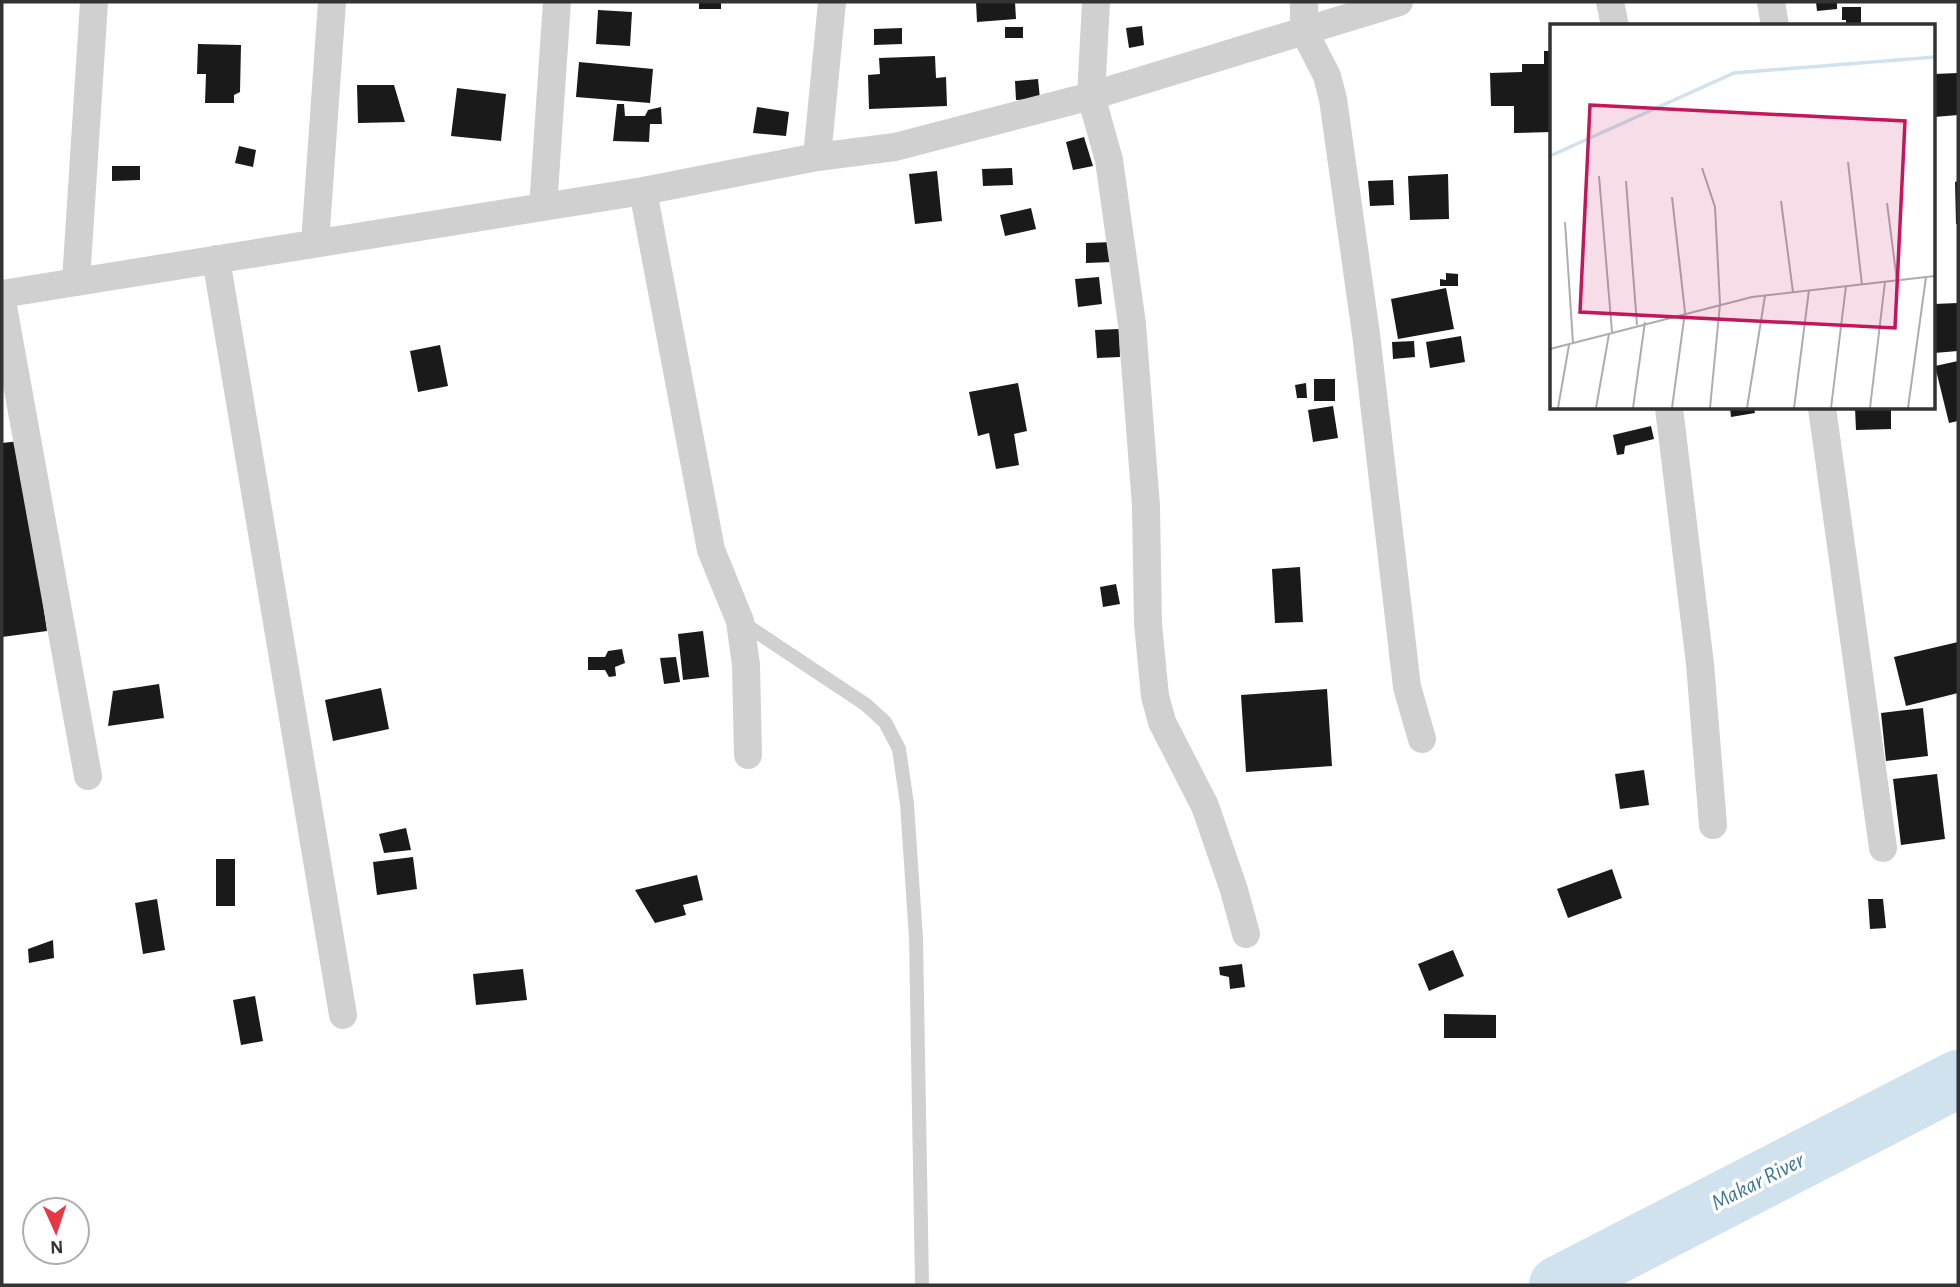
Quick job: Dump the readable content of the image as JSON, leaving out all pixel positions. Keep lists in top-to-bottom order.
{
  "water": ["Makar River"],
  "north": "bottom"
}
